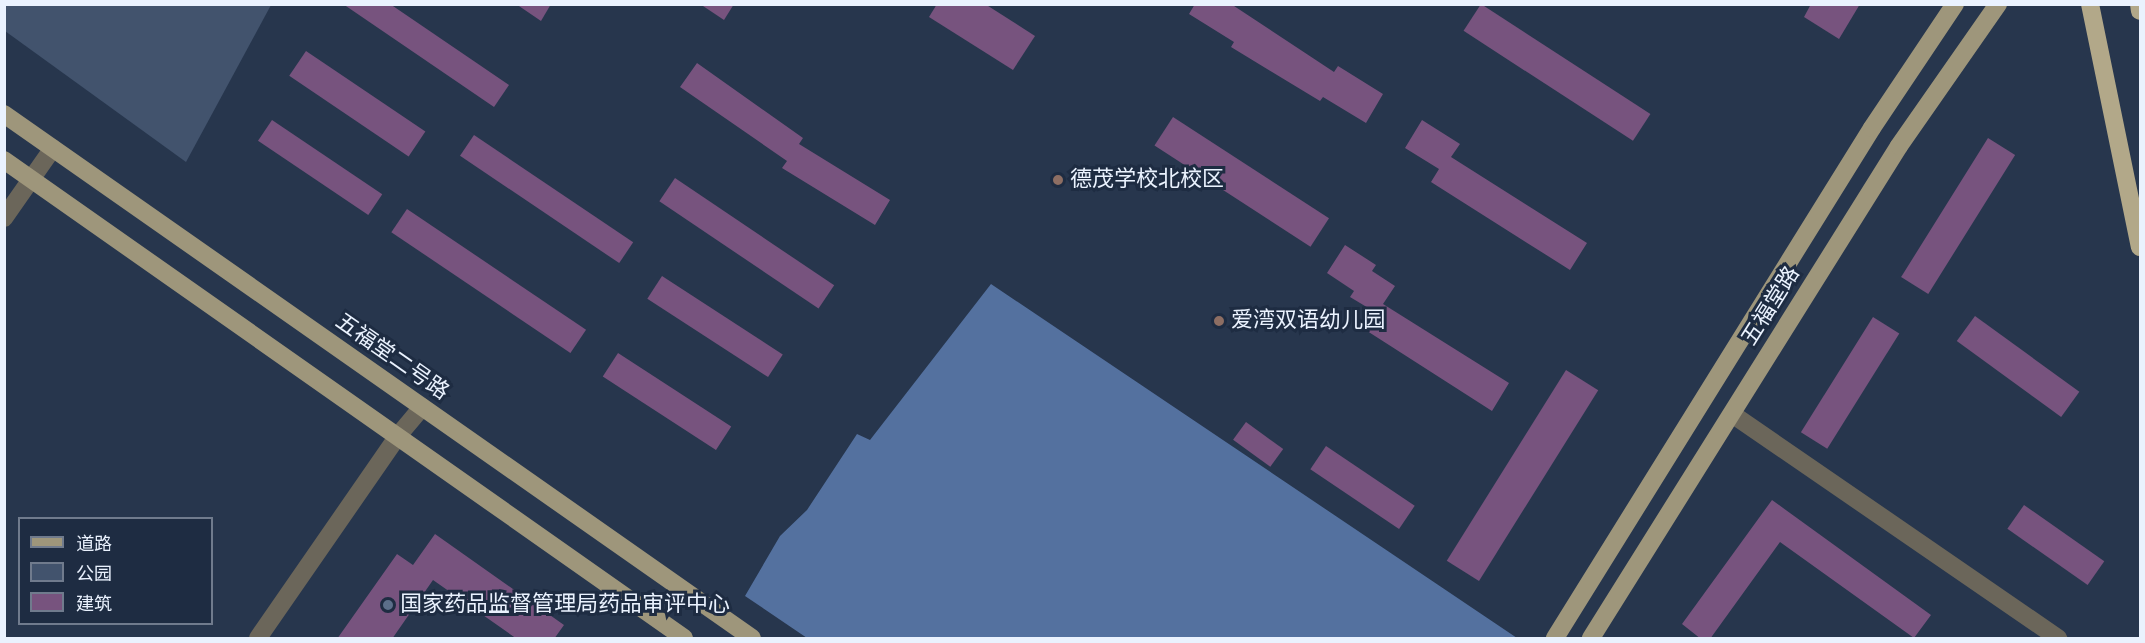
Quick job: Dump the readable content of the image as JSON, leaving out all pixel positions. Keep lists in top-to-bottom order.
{
  "streets": {
    "main road": ["五福堂路", "五福堂二号路"]
  },
  "places": ["德茂学校北校区", "爱湾双语幼儿园", "国家药品监督管理局药品审评中心"],
  "legend": ["道路", "公园", "建筑"]
}
